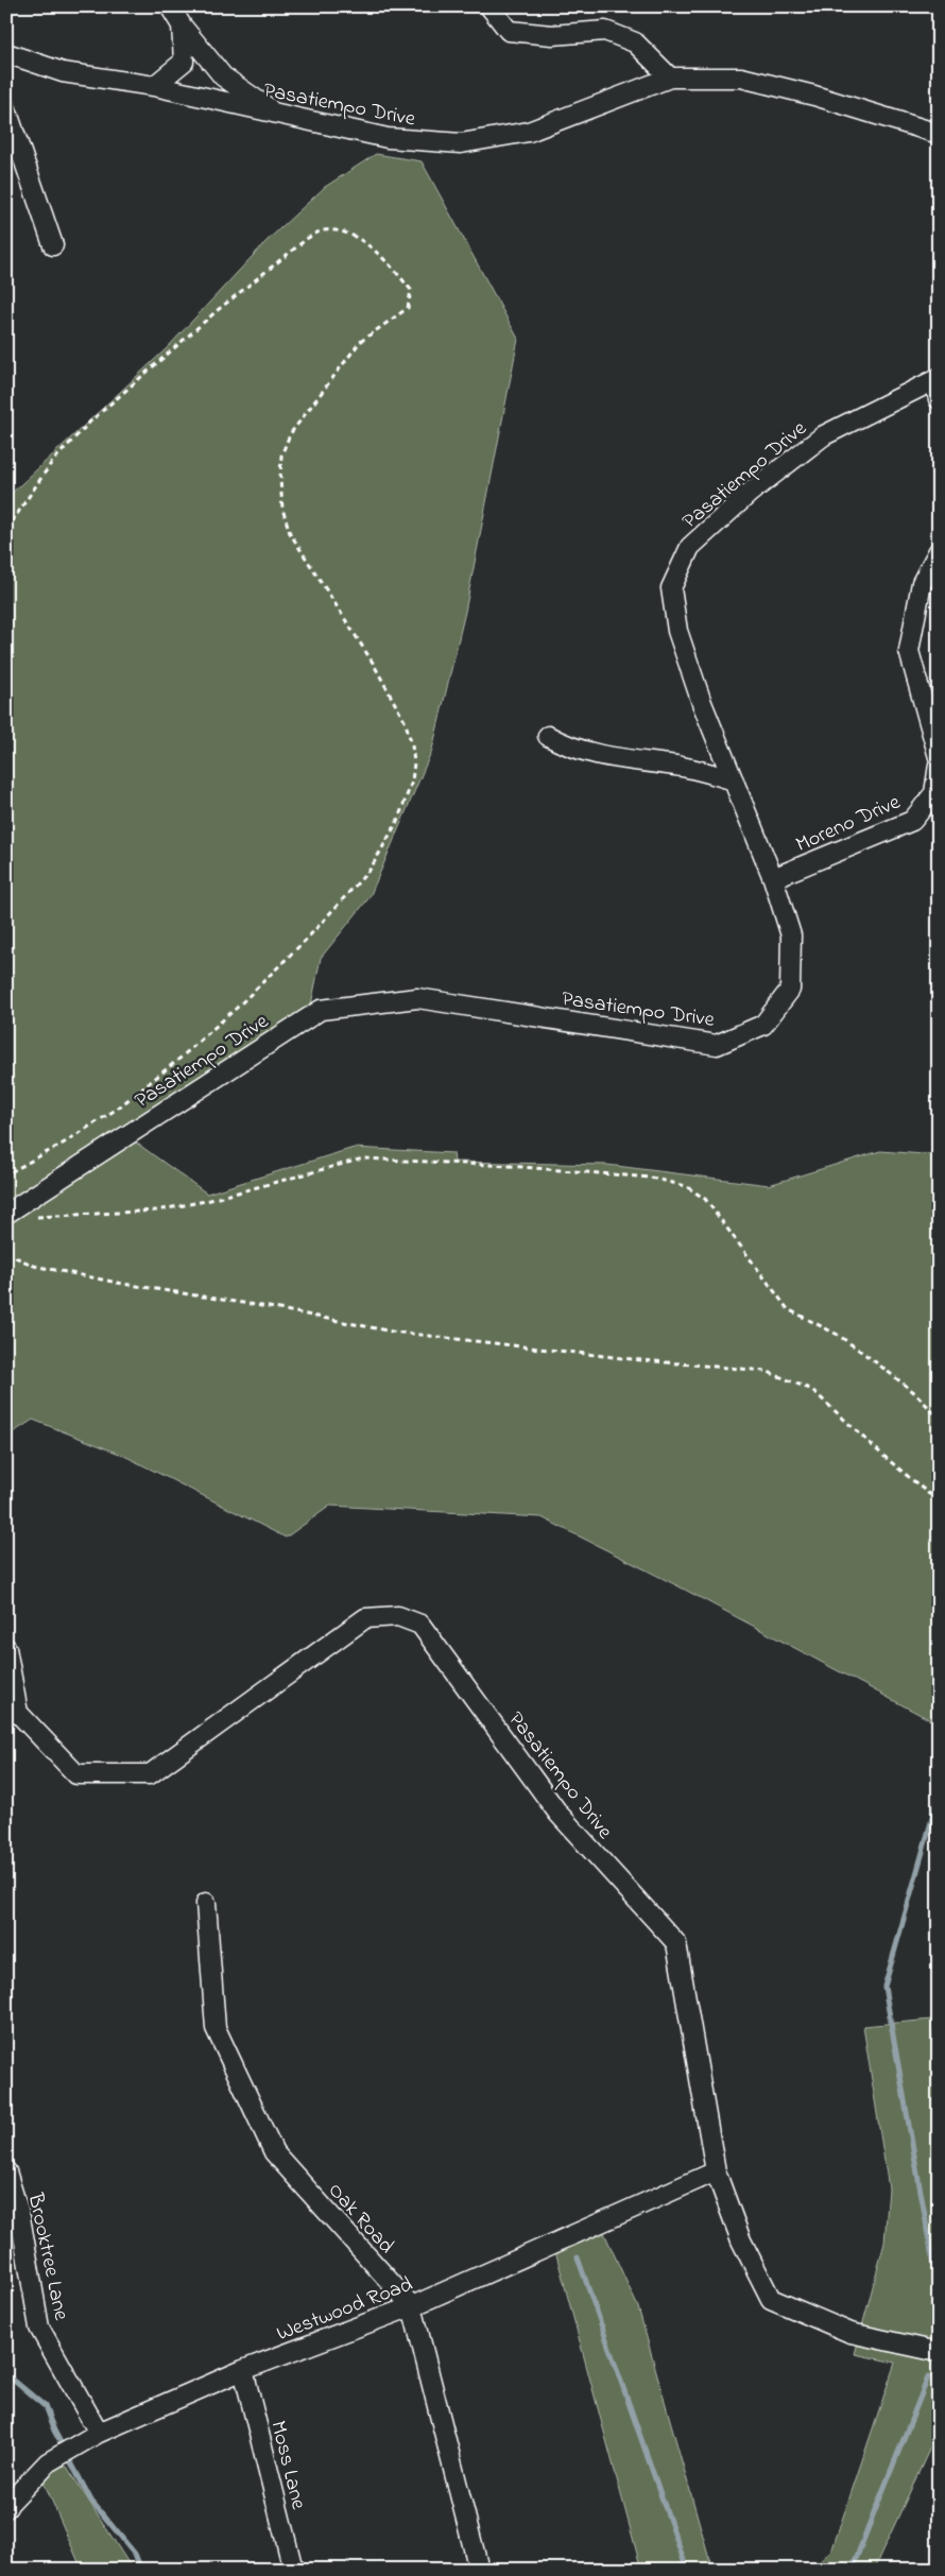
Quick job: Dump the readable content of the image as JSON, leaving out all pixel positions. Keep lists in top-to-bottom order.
{
  "streets": {
    "street": [
      "Pasatiempo Drive",
      "Moreno Drive",
      "Oak Road",
      "Brooktree Lane",
      "Westwood Road",
      "Moss Lane"
    ]
  },
  "crossings": [
    ["Pasatiempo Drive", "Moreno Drive"],
    ["Pasatiempo Drive", "Westwood Road"],
    ["Oak Road", "Westwood Road"],
    ["Brooktree Lane", "Westwood Road"],
    ["Westwood Road", "Moss Lane"]
  ]
}
